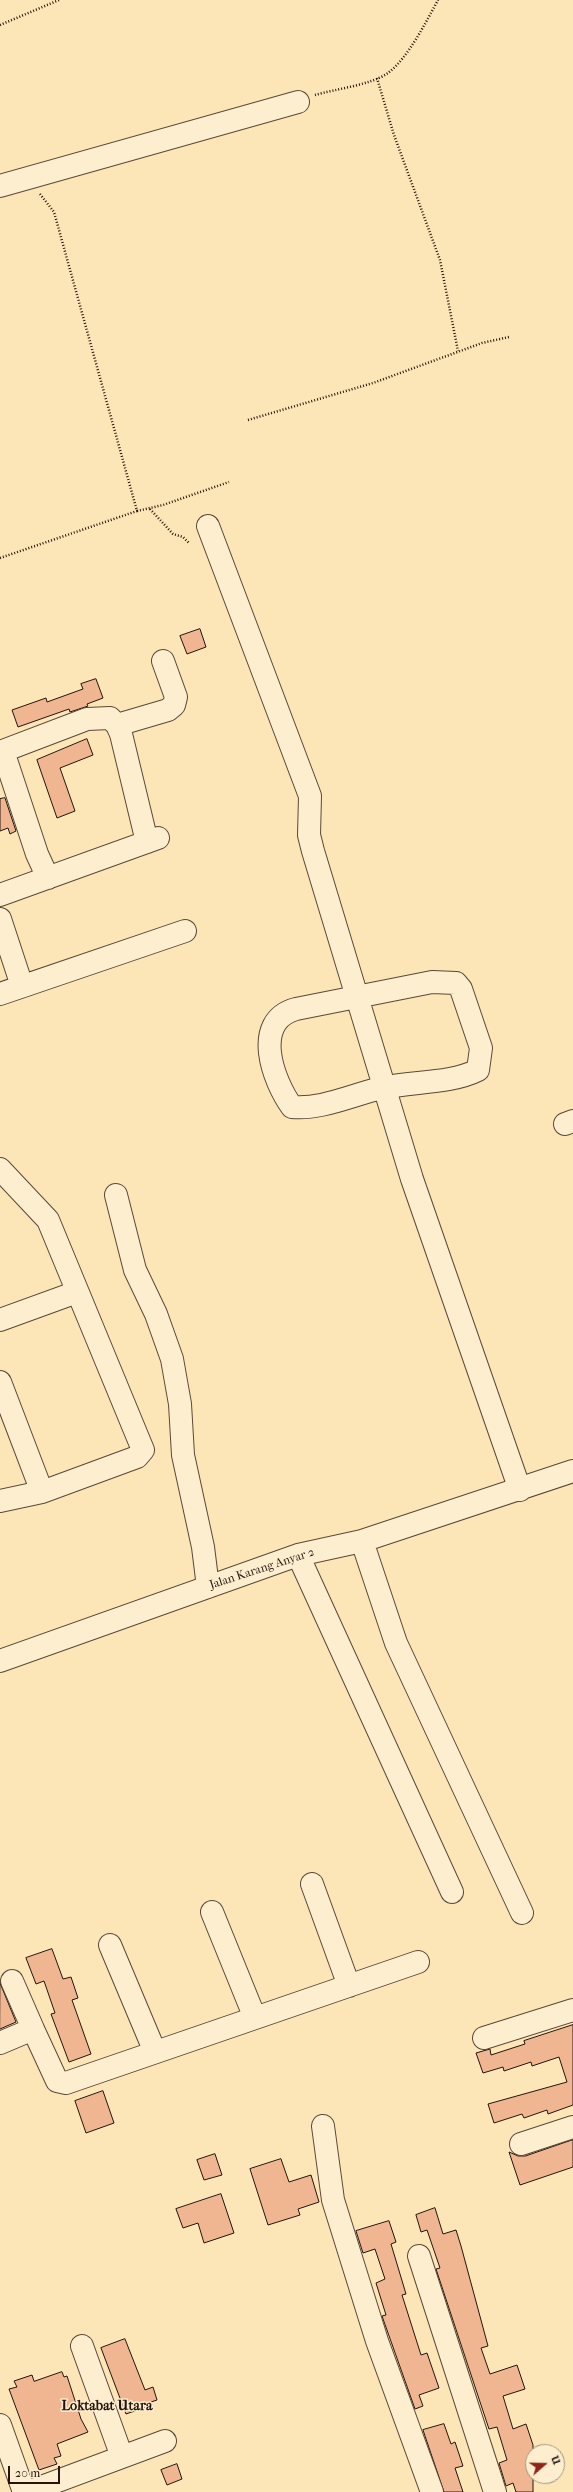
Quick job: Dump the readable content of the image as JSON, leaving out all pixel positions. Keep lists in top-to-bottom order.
{
  "streets": {
    "street": ["Jalan Karang Anyar 2"]
  },
  "districts": ["Loktabat Utara"],
  "scale_bar": "20 m",
  "north": "right"
}
